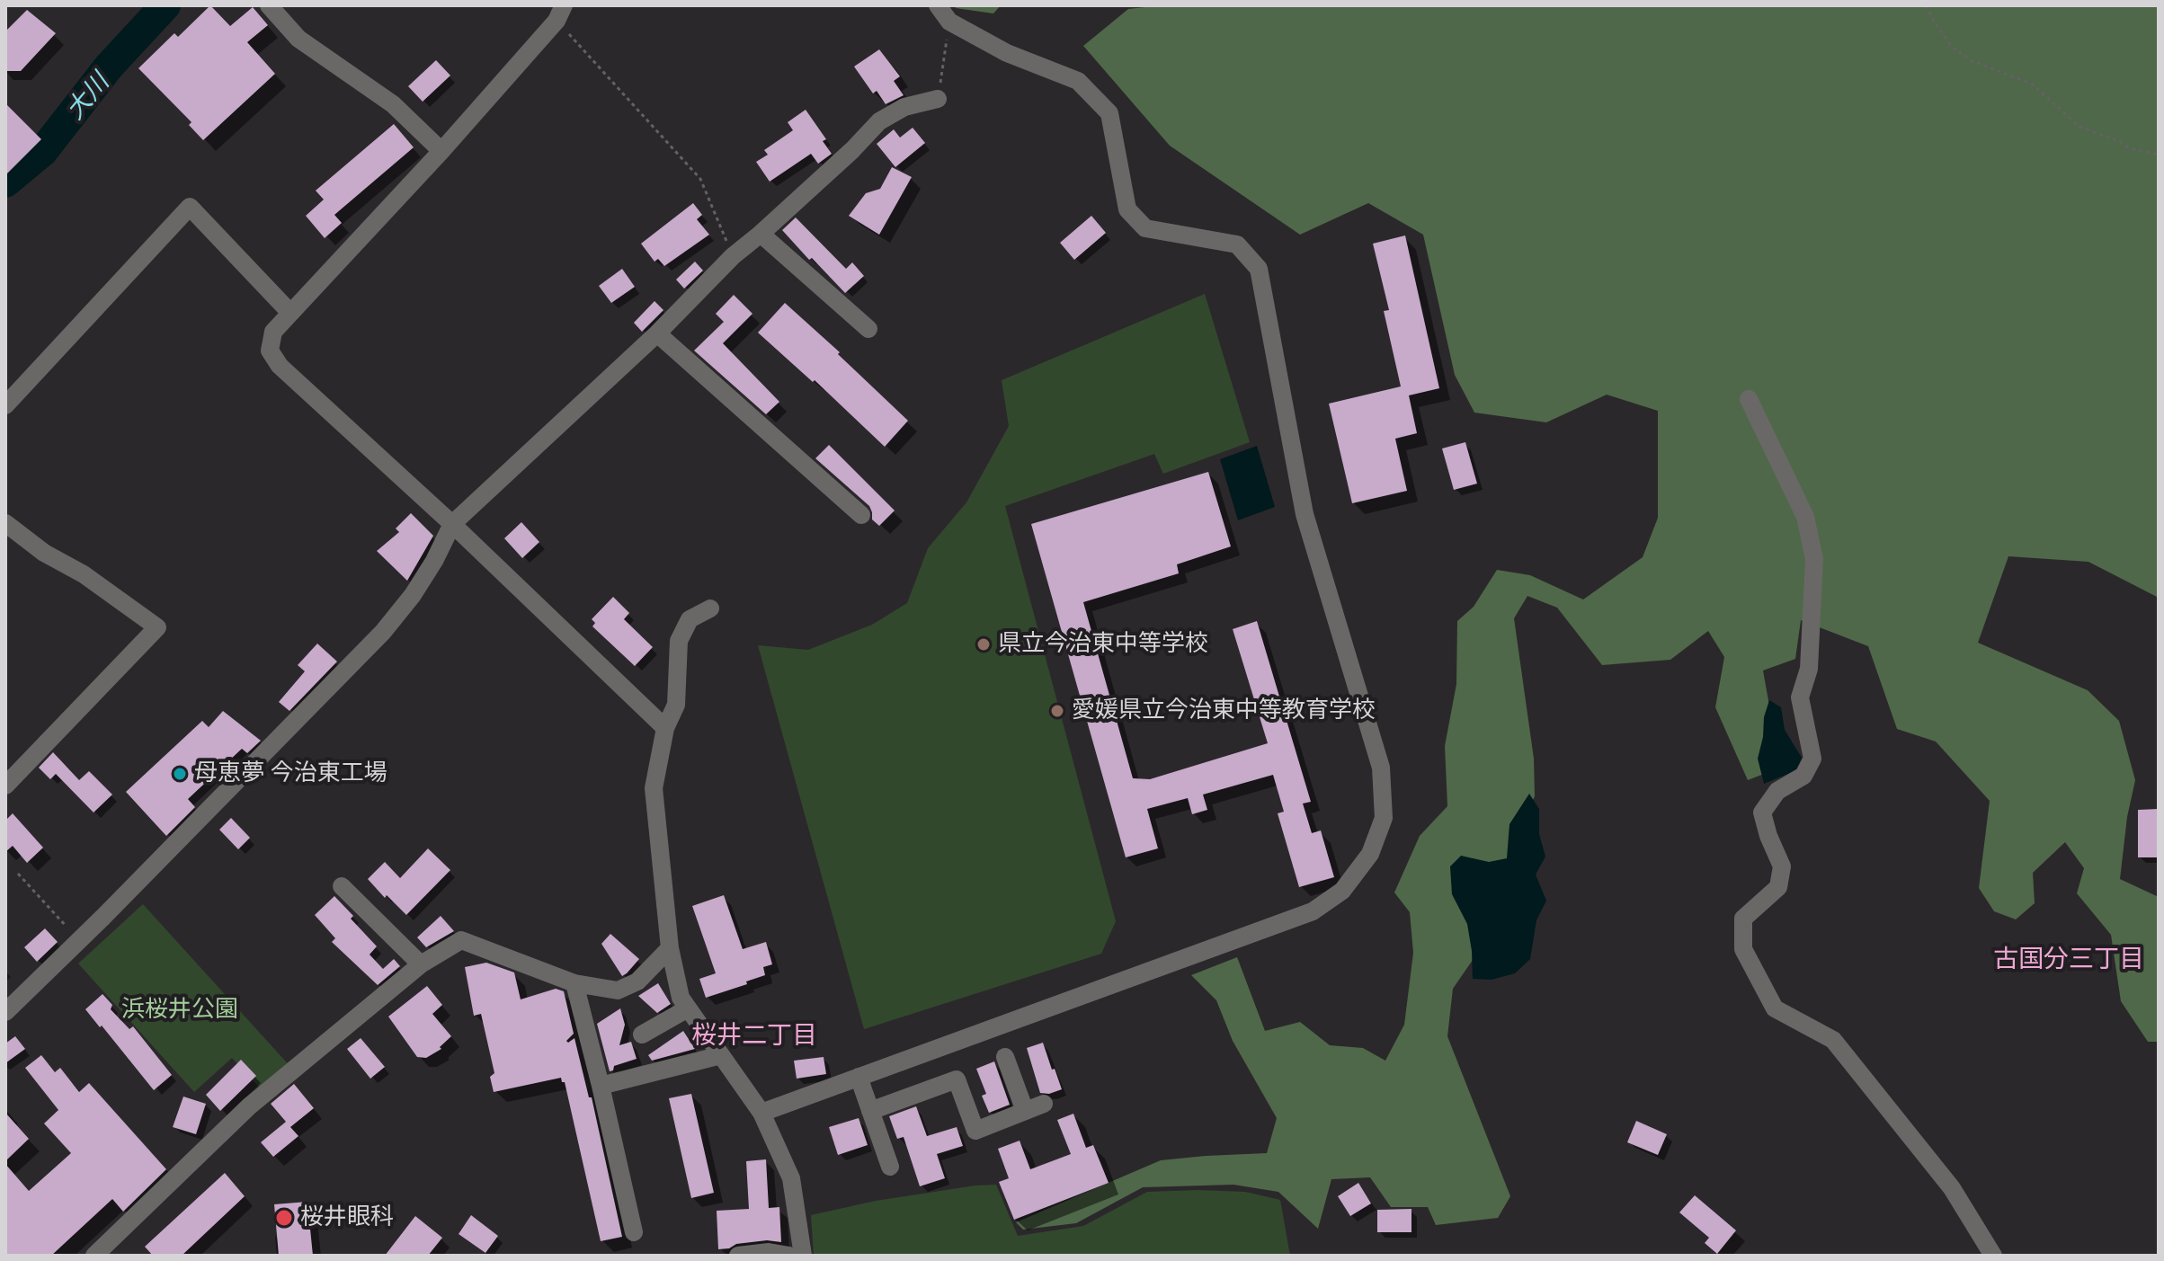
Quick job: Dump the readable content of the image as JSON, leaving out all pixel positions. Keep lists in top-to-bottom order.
{
  "districts": ["古国分三丁目", "桜井二丁目"],
  "water": ["大川"],
  "parks": ["浜桜井公園"],
  "places": [
    "県立今治東中等学校",
    "愛媛県立今治東中等教育学校",
    "母恵夢 今治東工場",
    "桜井眼科"
  ]
}
